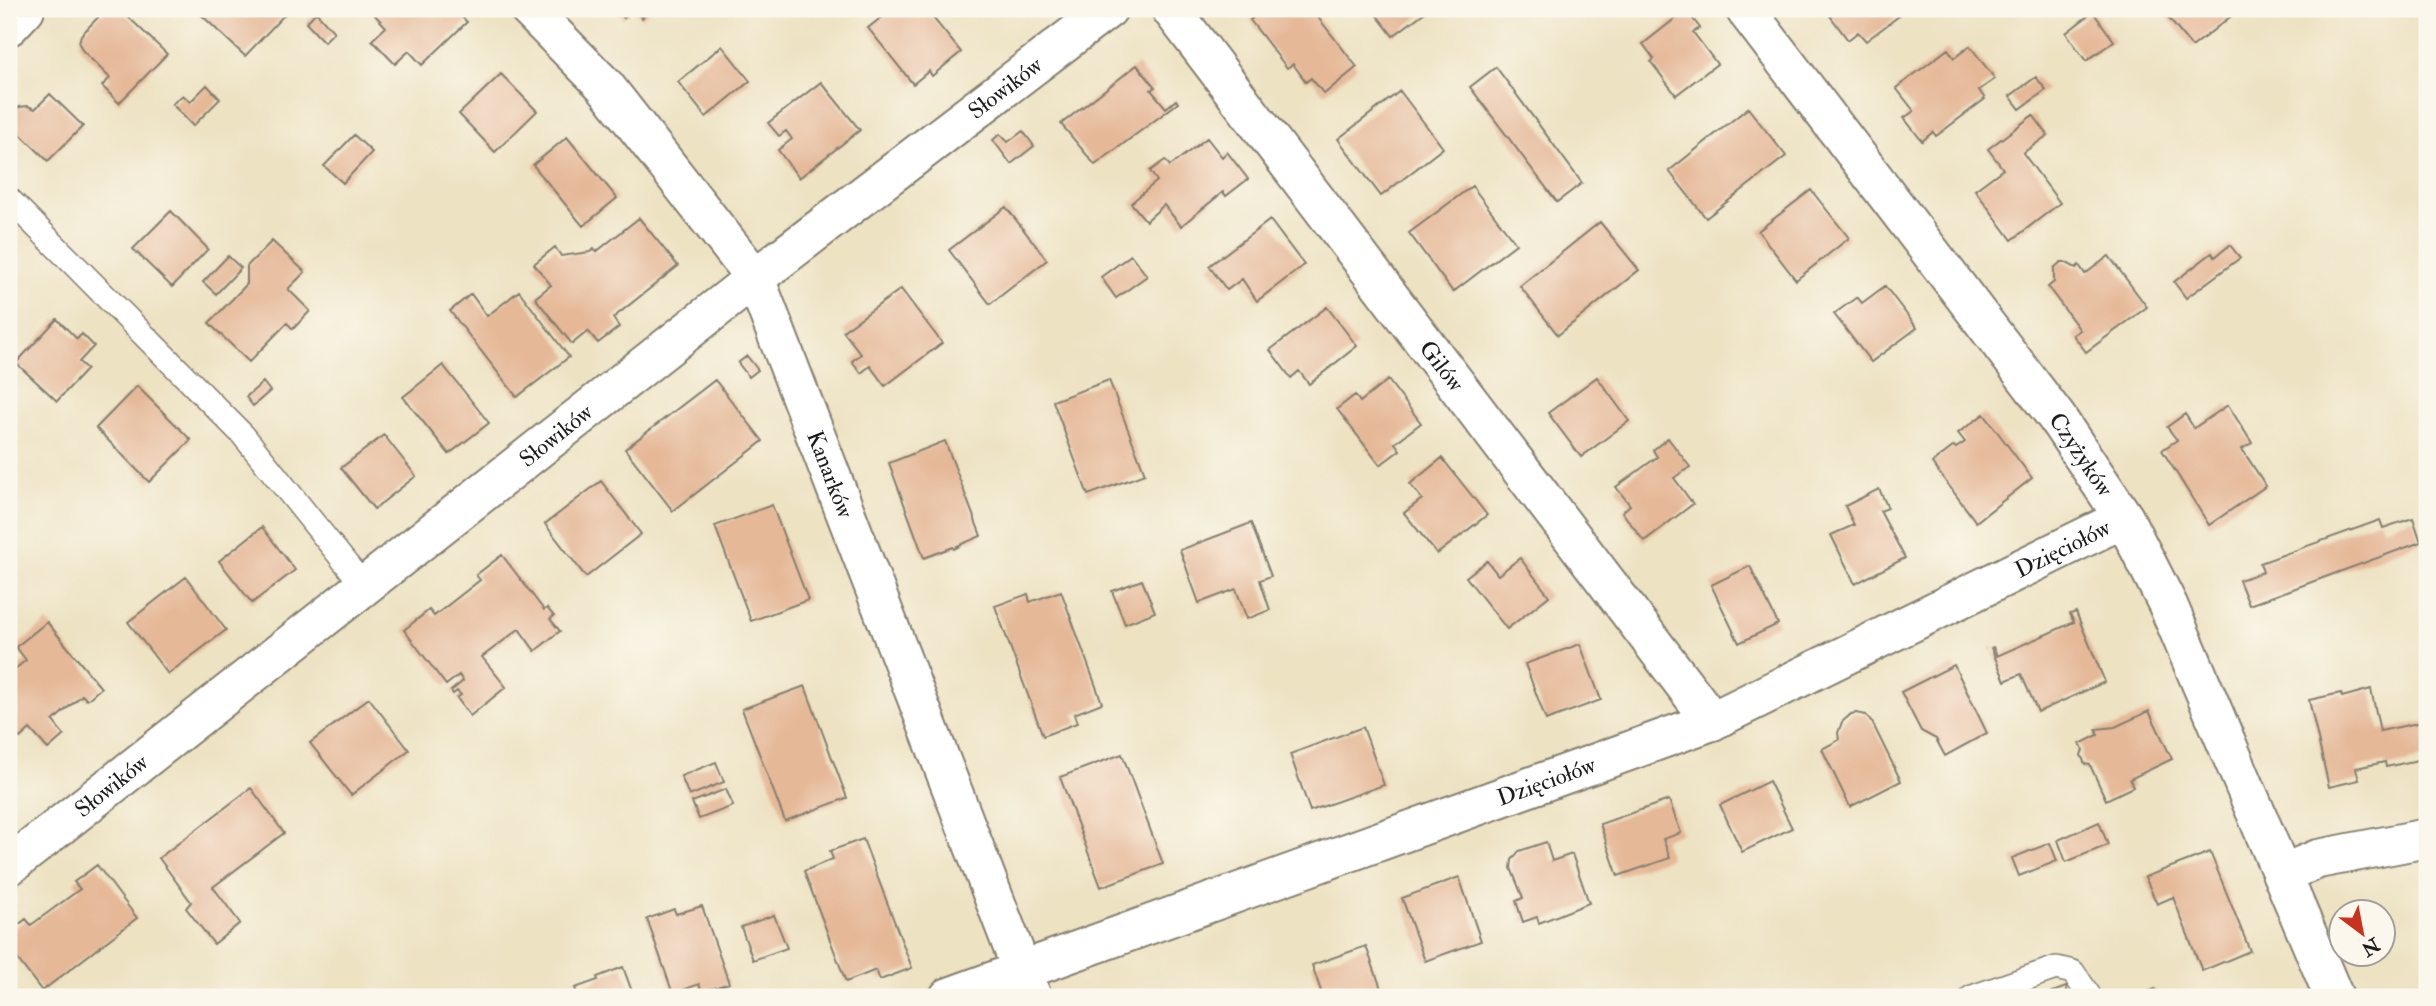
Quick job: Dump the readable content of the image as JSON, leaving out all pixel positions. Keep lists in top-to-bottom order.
{
  "streets": {
    "street": [
      "Słowików",
      "Gilów",
      "Czyżyków",
      "Kanarków",
      "Dzięciołów"
    ]
  },
  "crossings": [
    ["Słowików", "Kanarków"],
    ["Gilów", "Dzięciołów"],
    ["Czyżyków", "Dzięciołów"],
    ["Kanarków", "Dzięciołów"]
  ],
  "north": "bottom right"
}
